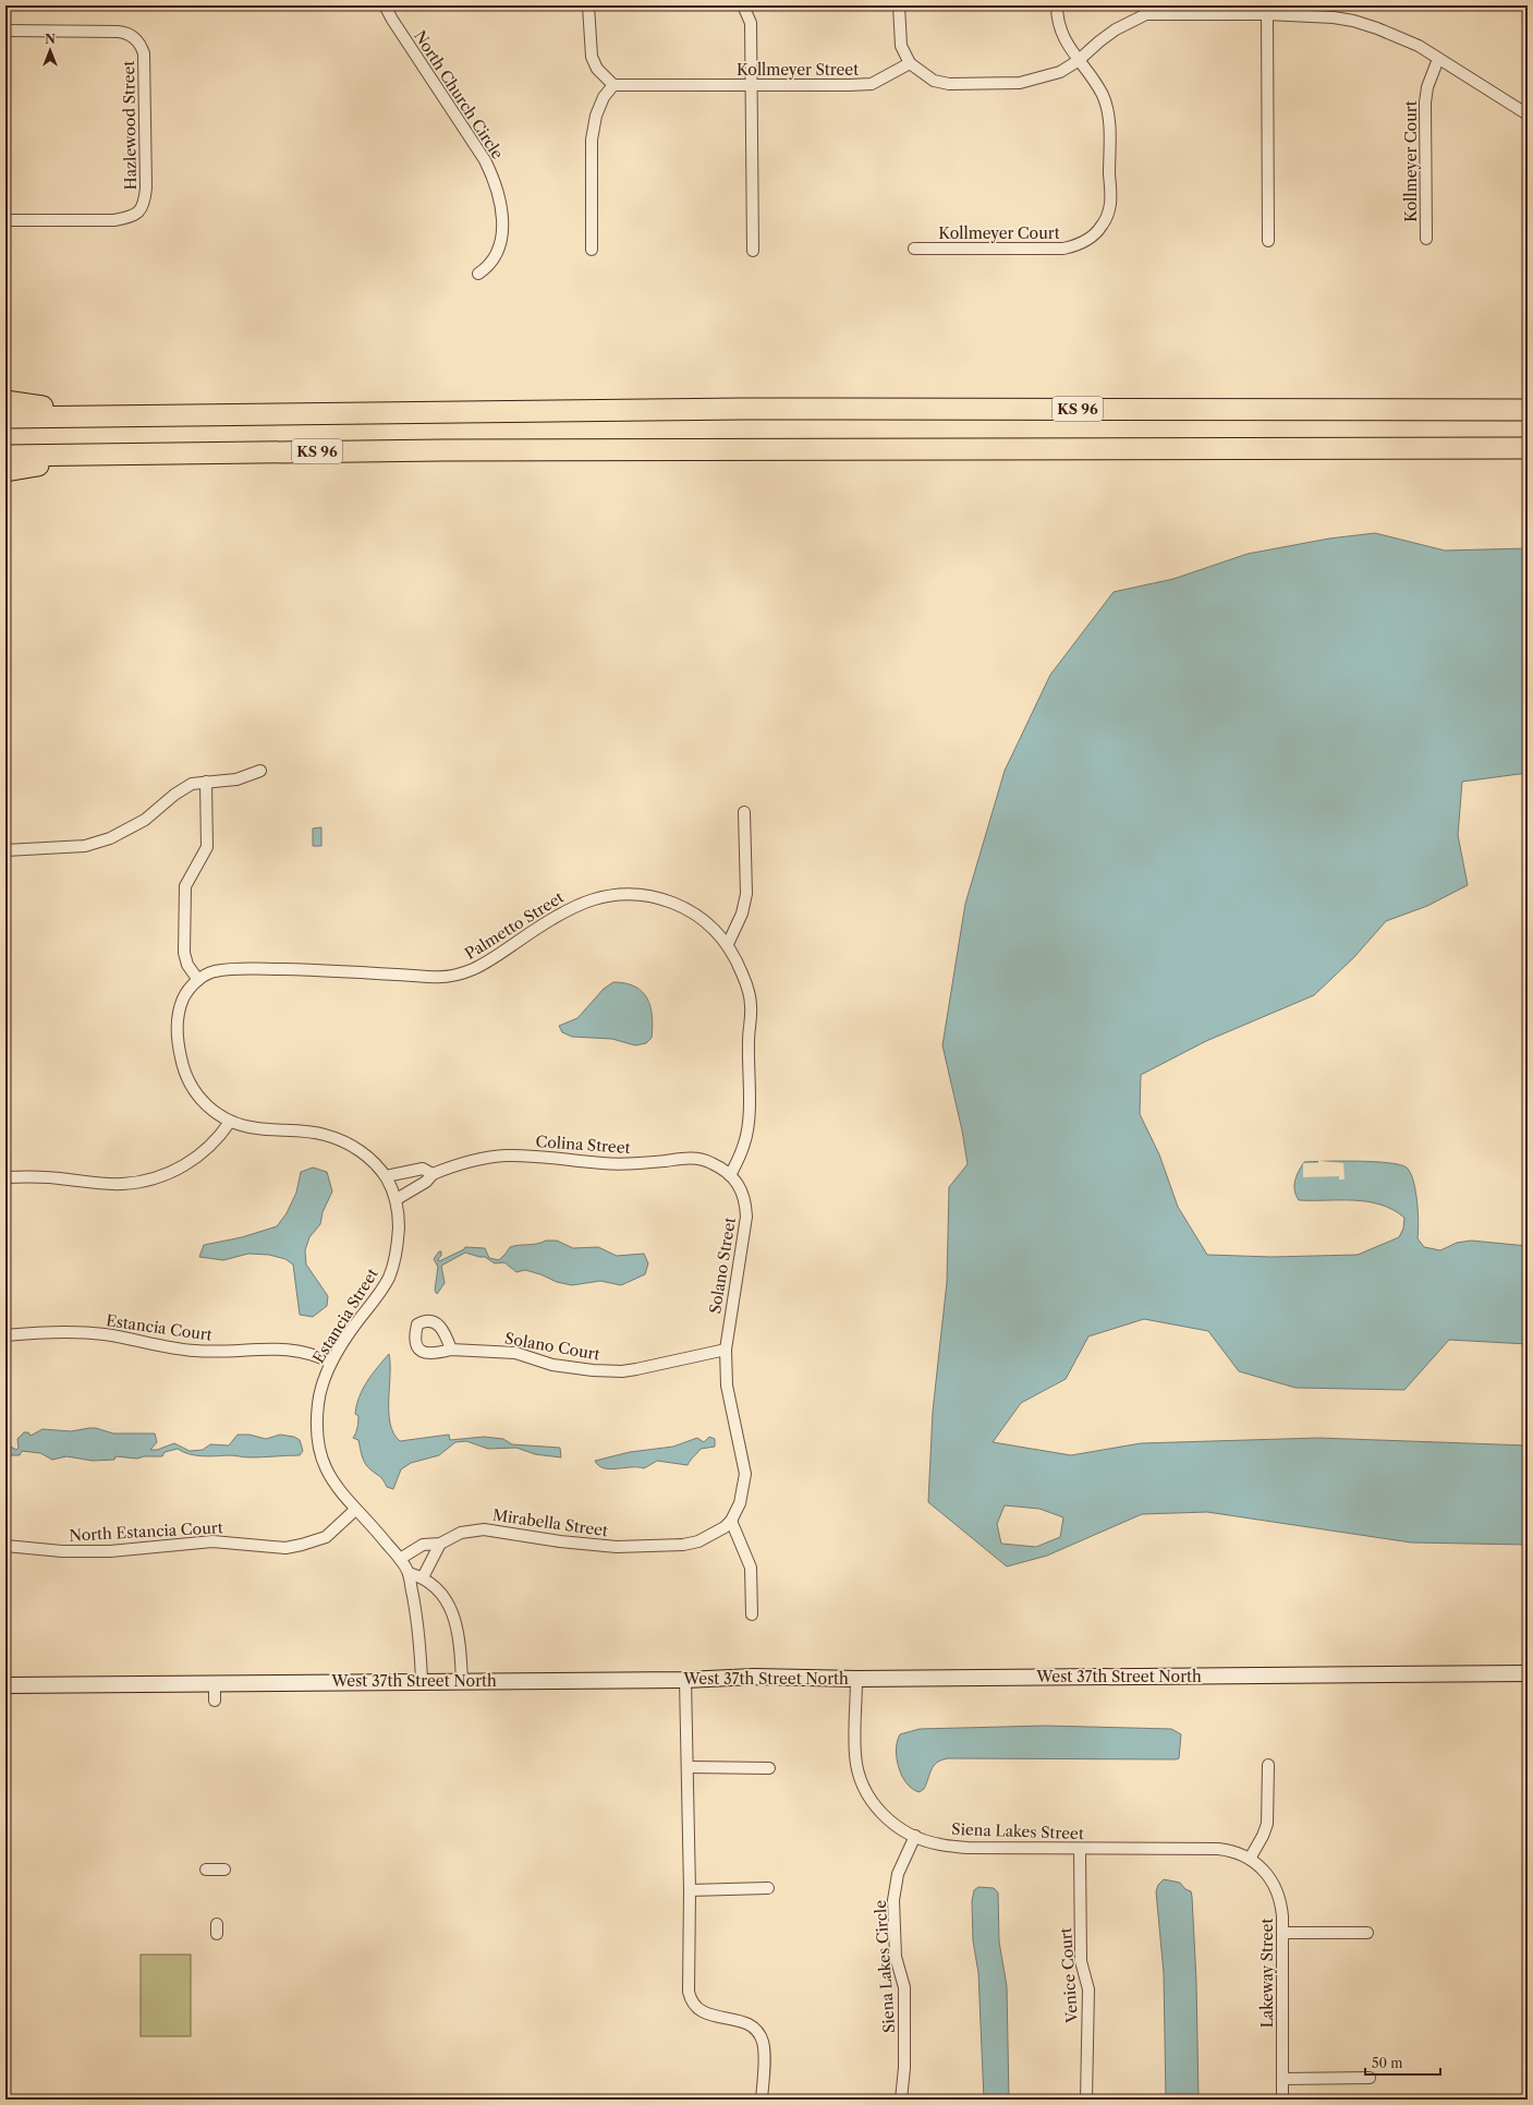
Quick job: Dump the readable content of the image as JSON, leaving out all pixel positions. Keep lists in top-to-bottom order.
{
  "streets": {
    "highway": ["KS 96"],
    "street": [
      "Kollmeyer Street",
      "North Church Circle",
      "Hazlewood Street",
      "Kollmeyer Court",
      "Palmetto Street",
      "Colina Street",
      "Solano Street",
      "Estancia Street",
      "Estancia Court",
      "Solano Court",
      "Mirabella Street",
      "North Estancia Court",
      "West 37th Street North",
      "Siena Lakes Street",
      "Siena Lakes Circle",
      "Lakeway Street",
      "Venice Court"
    ]
  },
  "crossings": [
    ["Palmetto Street", "Estancia Street"],
    ["Colina Street", "Solano Street"],
    ["Colina Street", "Estancia Street"],
    ["Solano Street", "Solano Court"],
    ["Solano Street", "Mirabella Street"],
    ["Estancia Street", "Estancia Court"],
    ["Estancia Street", "Mirabella Street"],
    ["Estancia Street", "North Estancia Court"],
    ["Estancia Street", "West 37th Street North"],
    ["West 37th Street North", "Siena Lakes Street"],
    ["Siena Lakes Street", "Siena Lakes Circle"],
    ["Siena Lakes Street", "Lakeway Street"],
    ["Siena Lakes Street", "Venice Court"]
  ],
  "scale_bar": "50 m",
  "north": "top"
}
